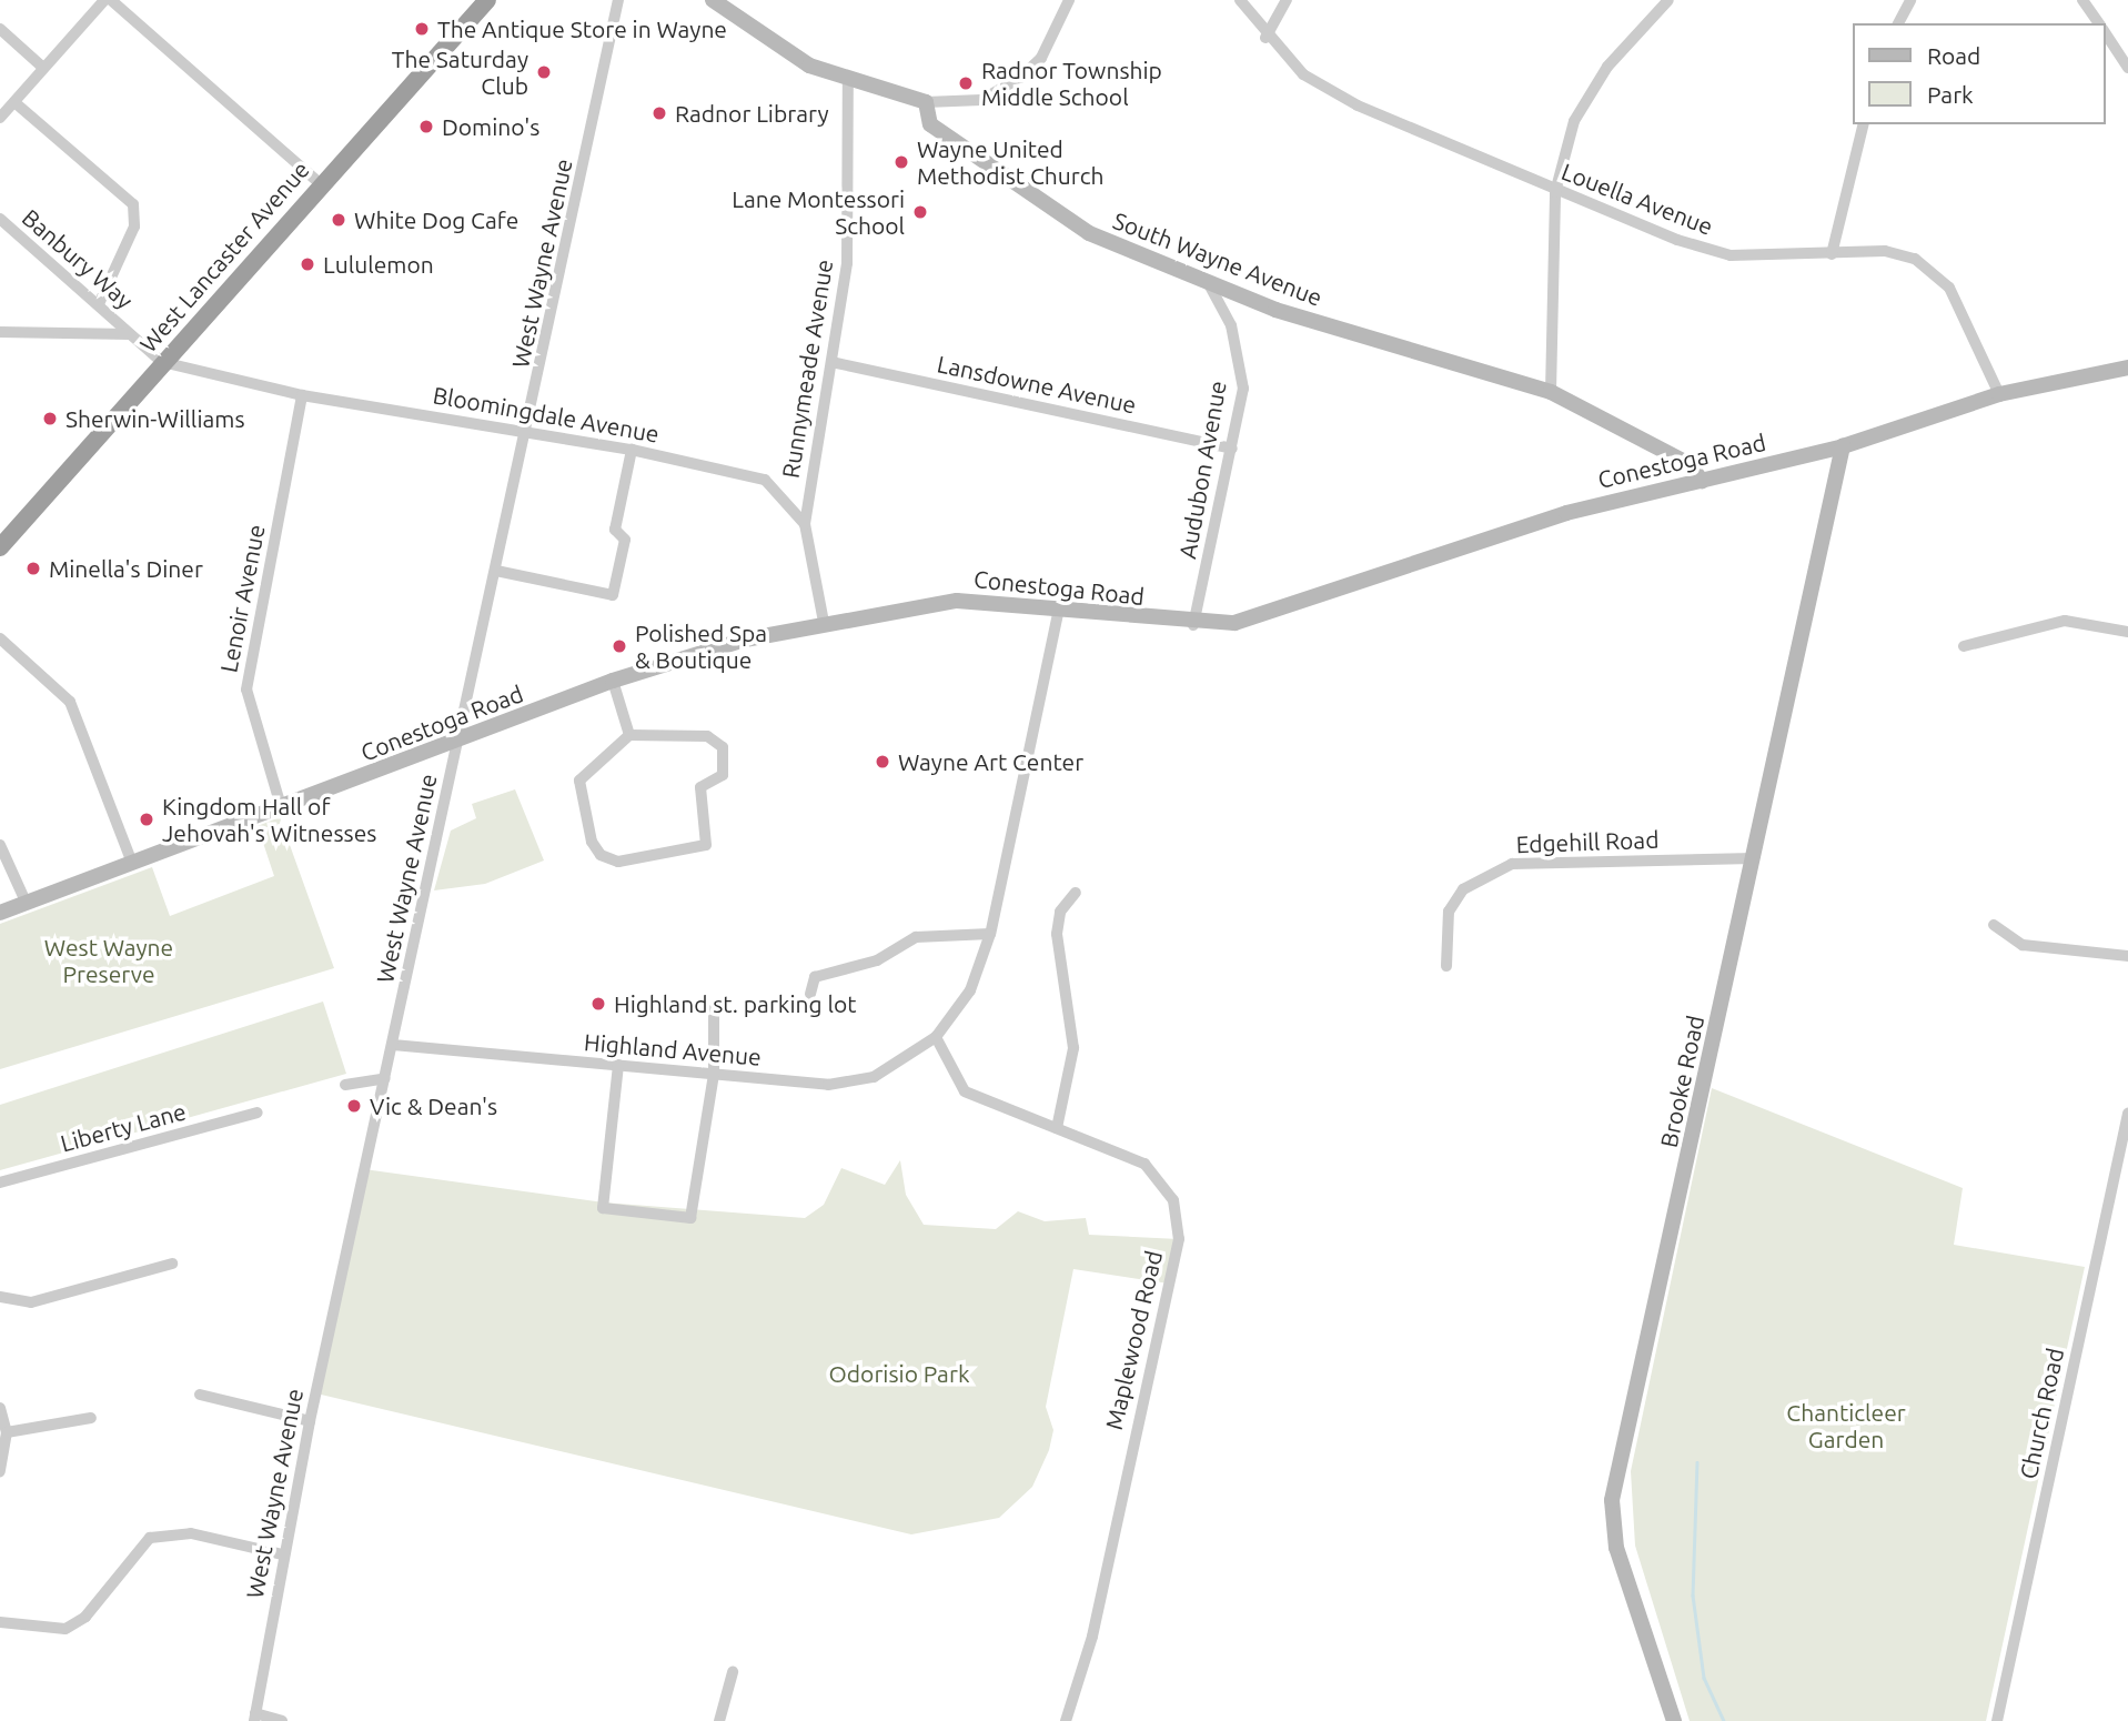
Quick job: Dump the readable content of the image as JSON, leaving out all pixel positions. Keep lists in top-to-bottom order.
{
  "streets": {
    "highway": ["West Lancaster Avenue"],
    "main road": ["South Wayne Avenue", "Conestoga Road", "Brooke Road"],
    "street": [
      "Louella Avenue",
      "Banbury Way",
      "West Wayne Avenue",
      "Runnymeade Avenue",
      "Lansdowne Avenue",
      "Bloomingdale Avenue",
      "Audubon Avenue",
      "Lenoir Avenue",
      "Edgehill Road",
      "Highland Avenue",
      "Liberty Lane",
      "Maplewood Road",
      "Church Road"
    ]
  },
  "crossings": [
    ["Louella Avenue", "Conestoga Road"],
    ["West Lancaster Avenue", "Banbury Way"],
    ["West Lancaster Avenue", "Bloomingdale Avenue"],
    ["Banbury Way", "Bloomingdale Avenue"],
    ["South Wayne Avenue", "Conestoga Road"],
    ["South Wayne Avenue", "Audubon Avenue"],
    ["West Wayne Avenue", "Bloomingdale Avenue"],
    ["West Wayne Avenue", "Conestoga Road"],
    ["West Wayne Avenue", "Highland Avenue"],
    ["Runnymeade Avenue", "Lansdowne Avenue"],
    ["Runnymeade Avenue", "Bloomingdale Avenue"],
    ["Lansdowne Avenue", "Audubon Avenue"],
    ["Bloomingdale Avenue", "Lenoir Avenue"],
    ["Conestoga Road", "Audubon Avenue"],
    ["Conestoga Road", "Lenoir Avenue"],
    ["Conestoga Road", "Brooke Road"],
    ["Edgehill Road", "Brooke Road"],
    ["Highland Avenue", "Maplewood Road"]
  ],
  "parks": ["West Wayne Preserve", "Odorisio Park", "Chanticleer Garden"],
  "places": [
    "The Antique Store in Wayne",
    "The Saturday Club",
    "Radnor Township Middle School",
    "Radnor Library",
    "Domino's",
    "Wayne United Methodist Church",
    "Lane Montessori School",
    "White Dog Cafe",
    "Lululemon",
    "Sherwin-Williams",
    "Minella's Diner",
    "Polished Spa & Boutique",
    "Wayne Art Center",
    "Kingdom Hall of Jehovah's Witnesses",
    "Highland st. parking lot",
    "Vic & Dean's"
  ],
  "legend": ["Road", "Park"]
}
